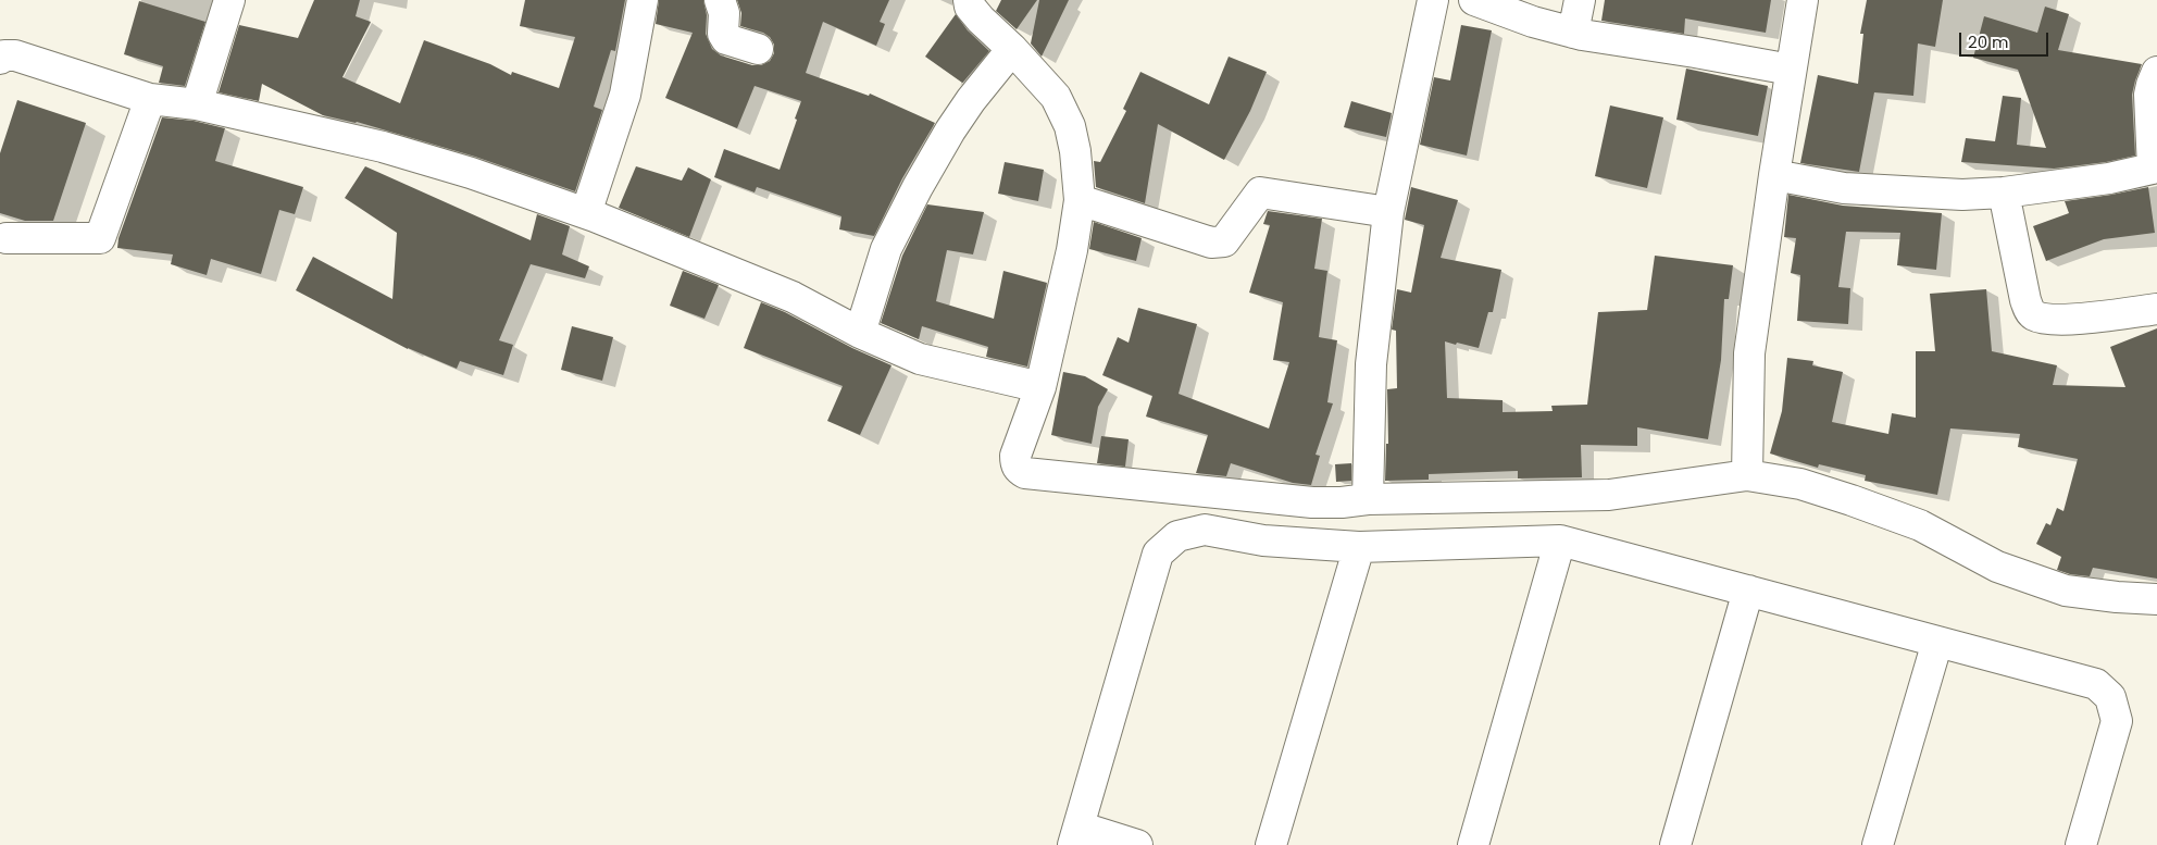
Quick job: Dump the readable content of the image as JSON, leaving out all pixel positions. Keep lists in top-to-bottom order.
{
  "scale_bar": "20 m"
}
